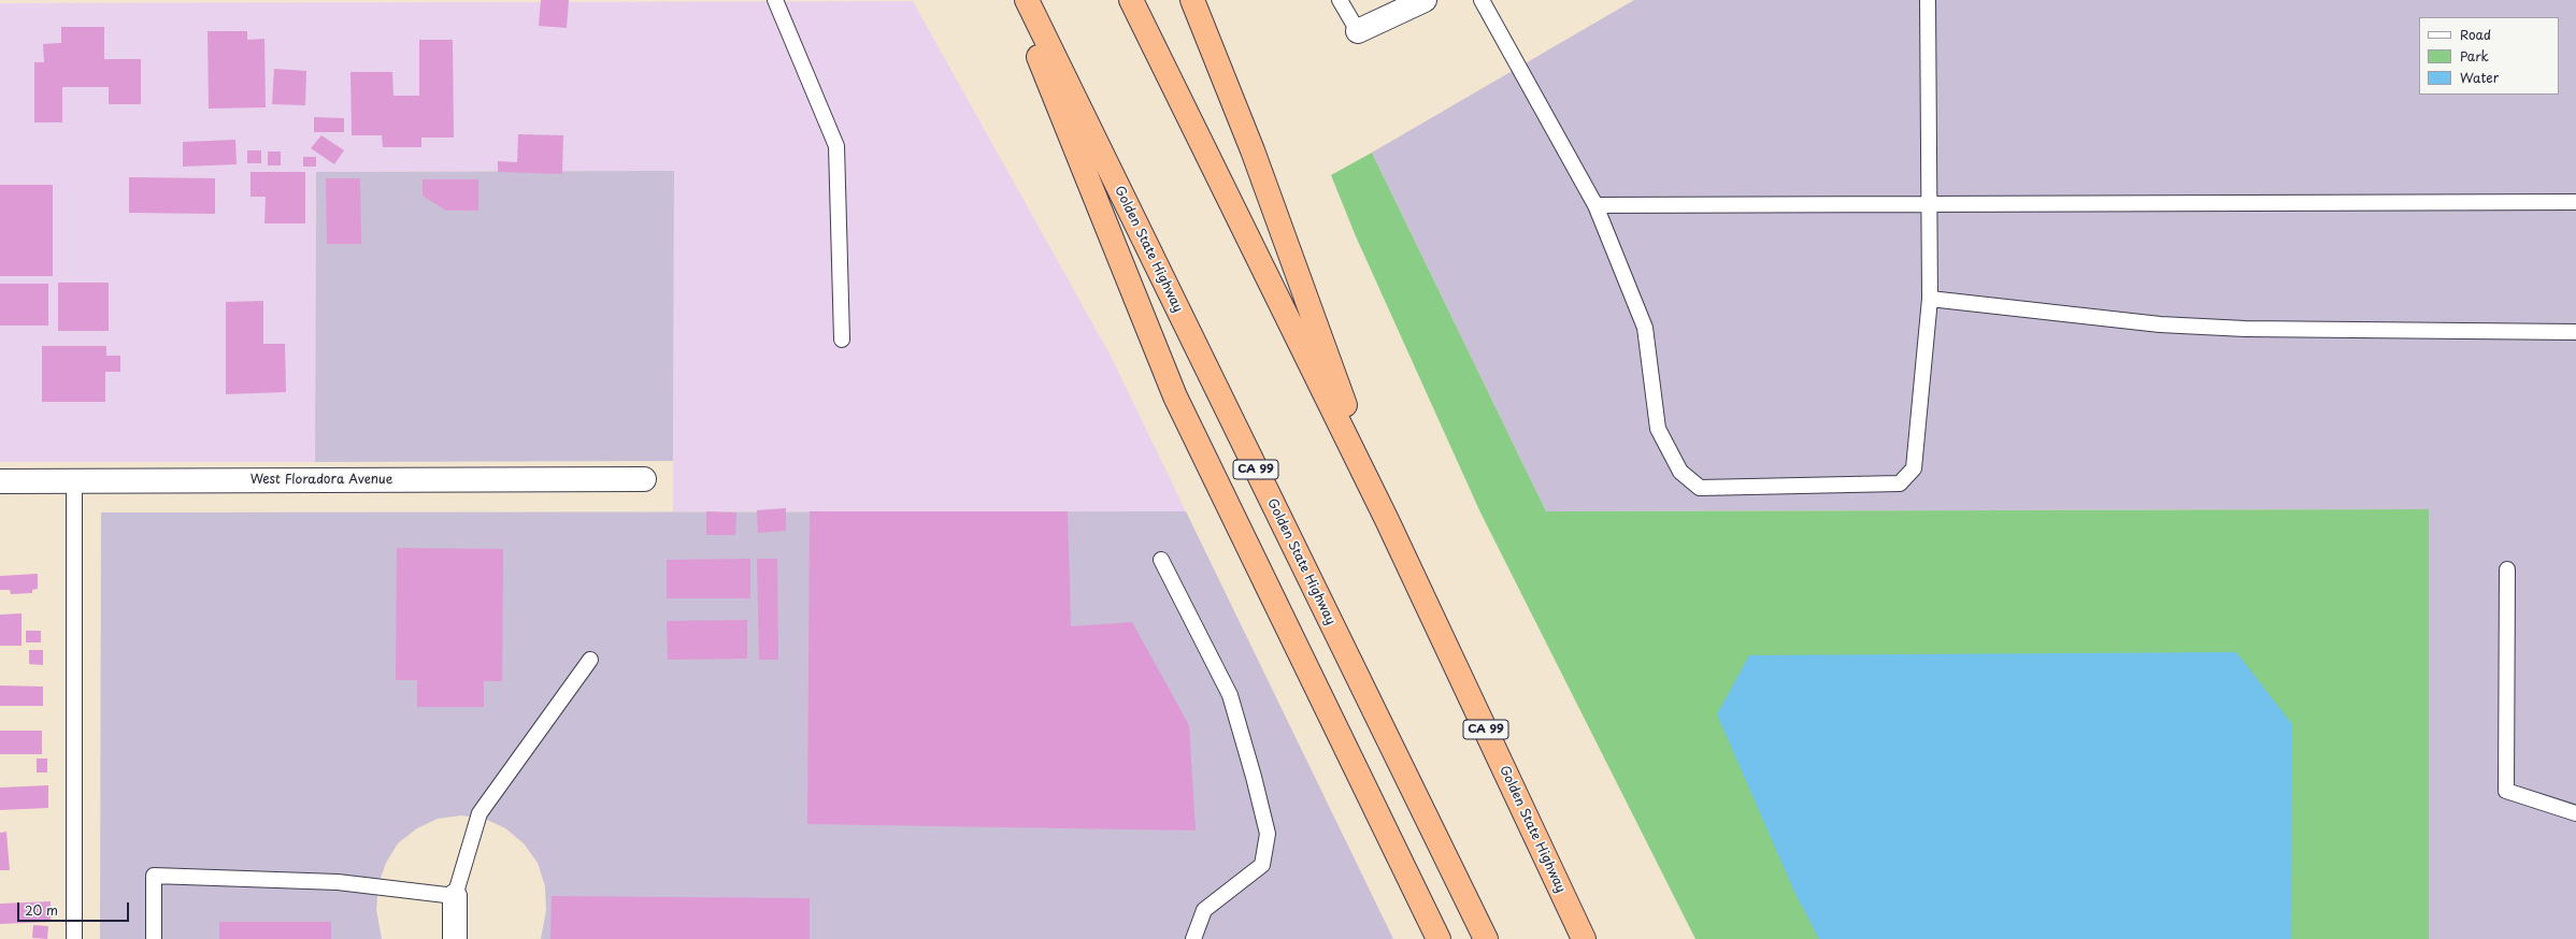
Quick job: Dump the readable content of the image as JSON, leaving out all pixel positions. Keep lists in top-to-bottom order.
{
  "streets": {
    "highway": ["Golden State Highway", "CA 99"],
    "street": ["West Floradora Avenue"]
  },
  "legend": ["Road", "Park", "Water"],
  "scale_bar": "20 m"
}
